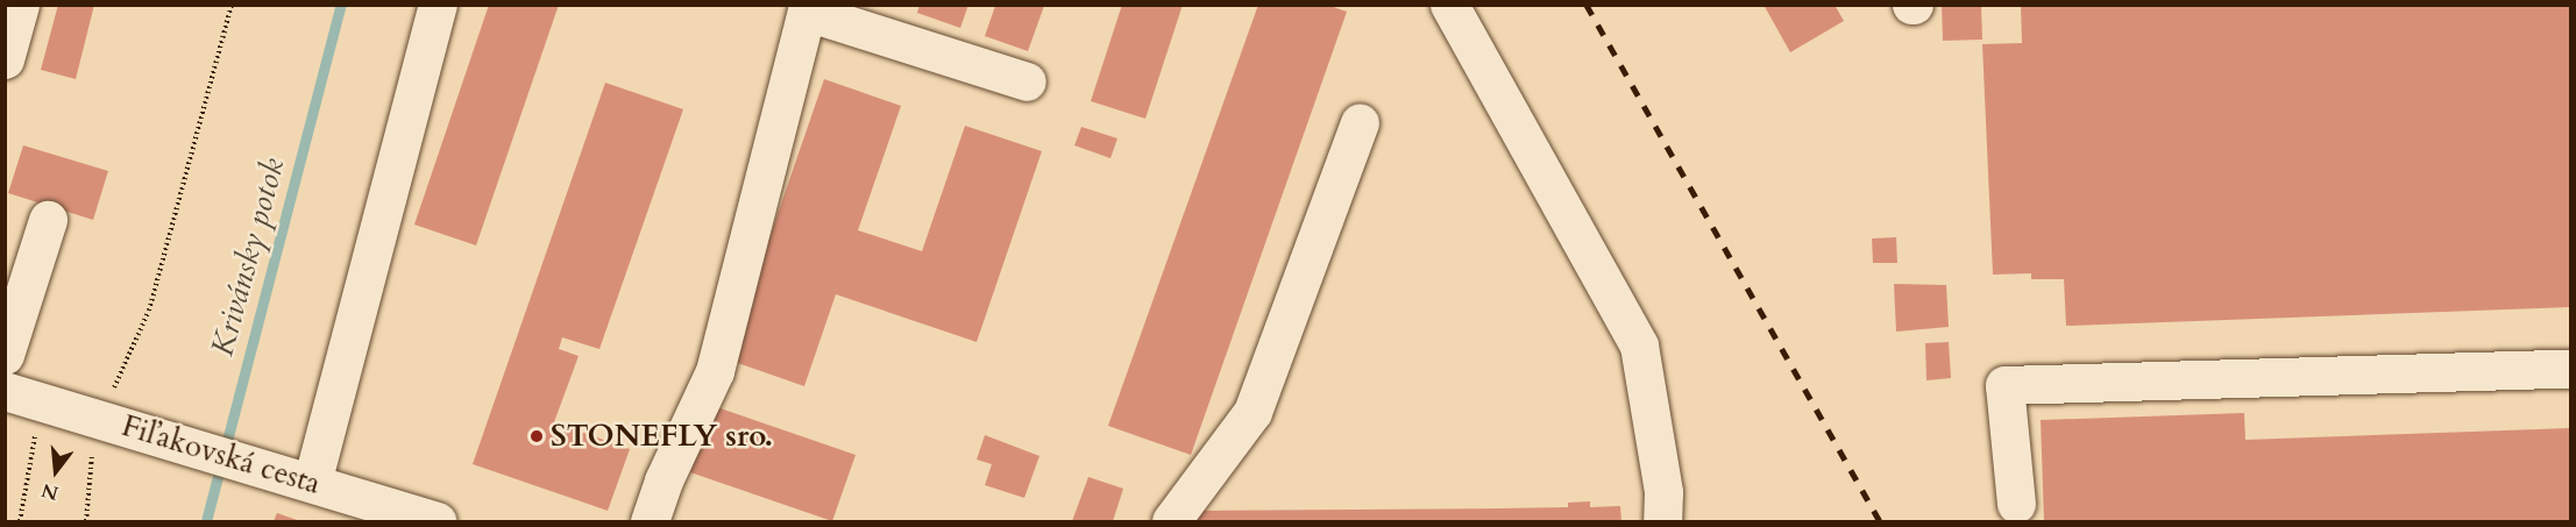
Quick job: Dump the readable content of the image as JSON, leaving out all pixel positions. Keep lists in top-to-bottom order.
{
  "streets": {
    "street": ["Fiľakovská cesta"]
  },
  "water": ["Krivánsky potok"],
  "places": ["STONEFLY sro."],
  "north": "bottom"
}
